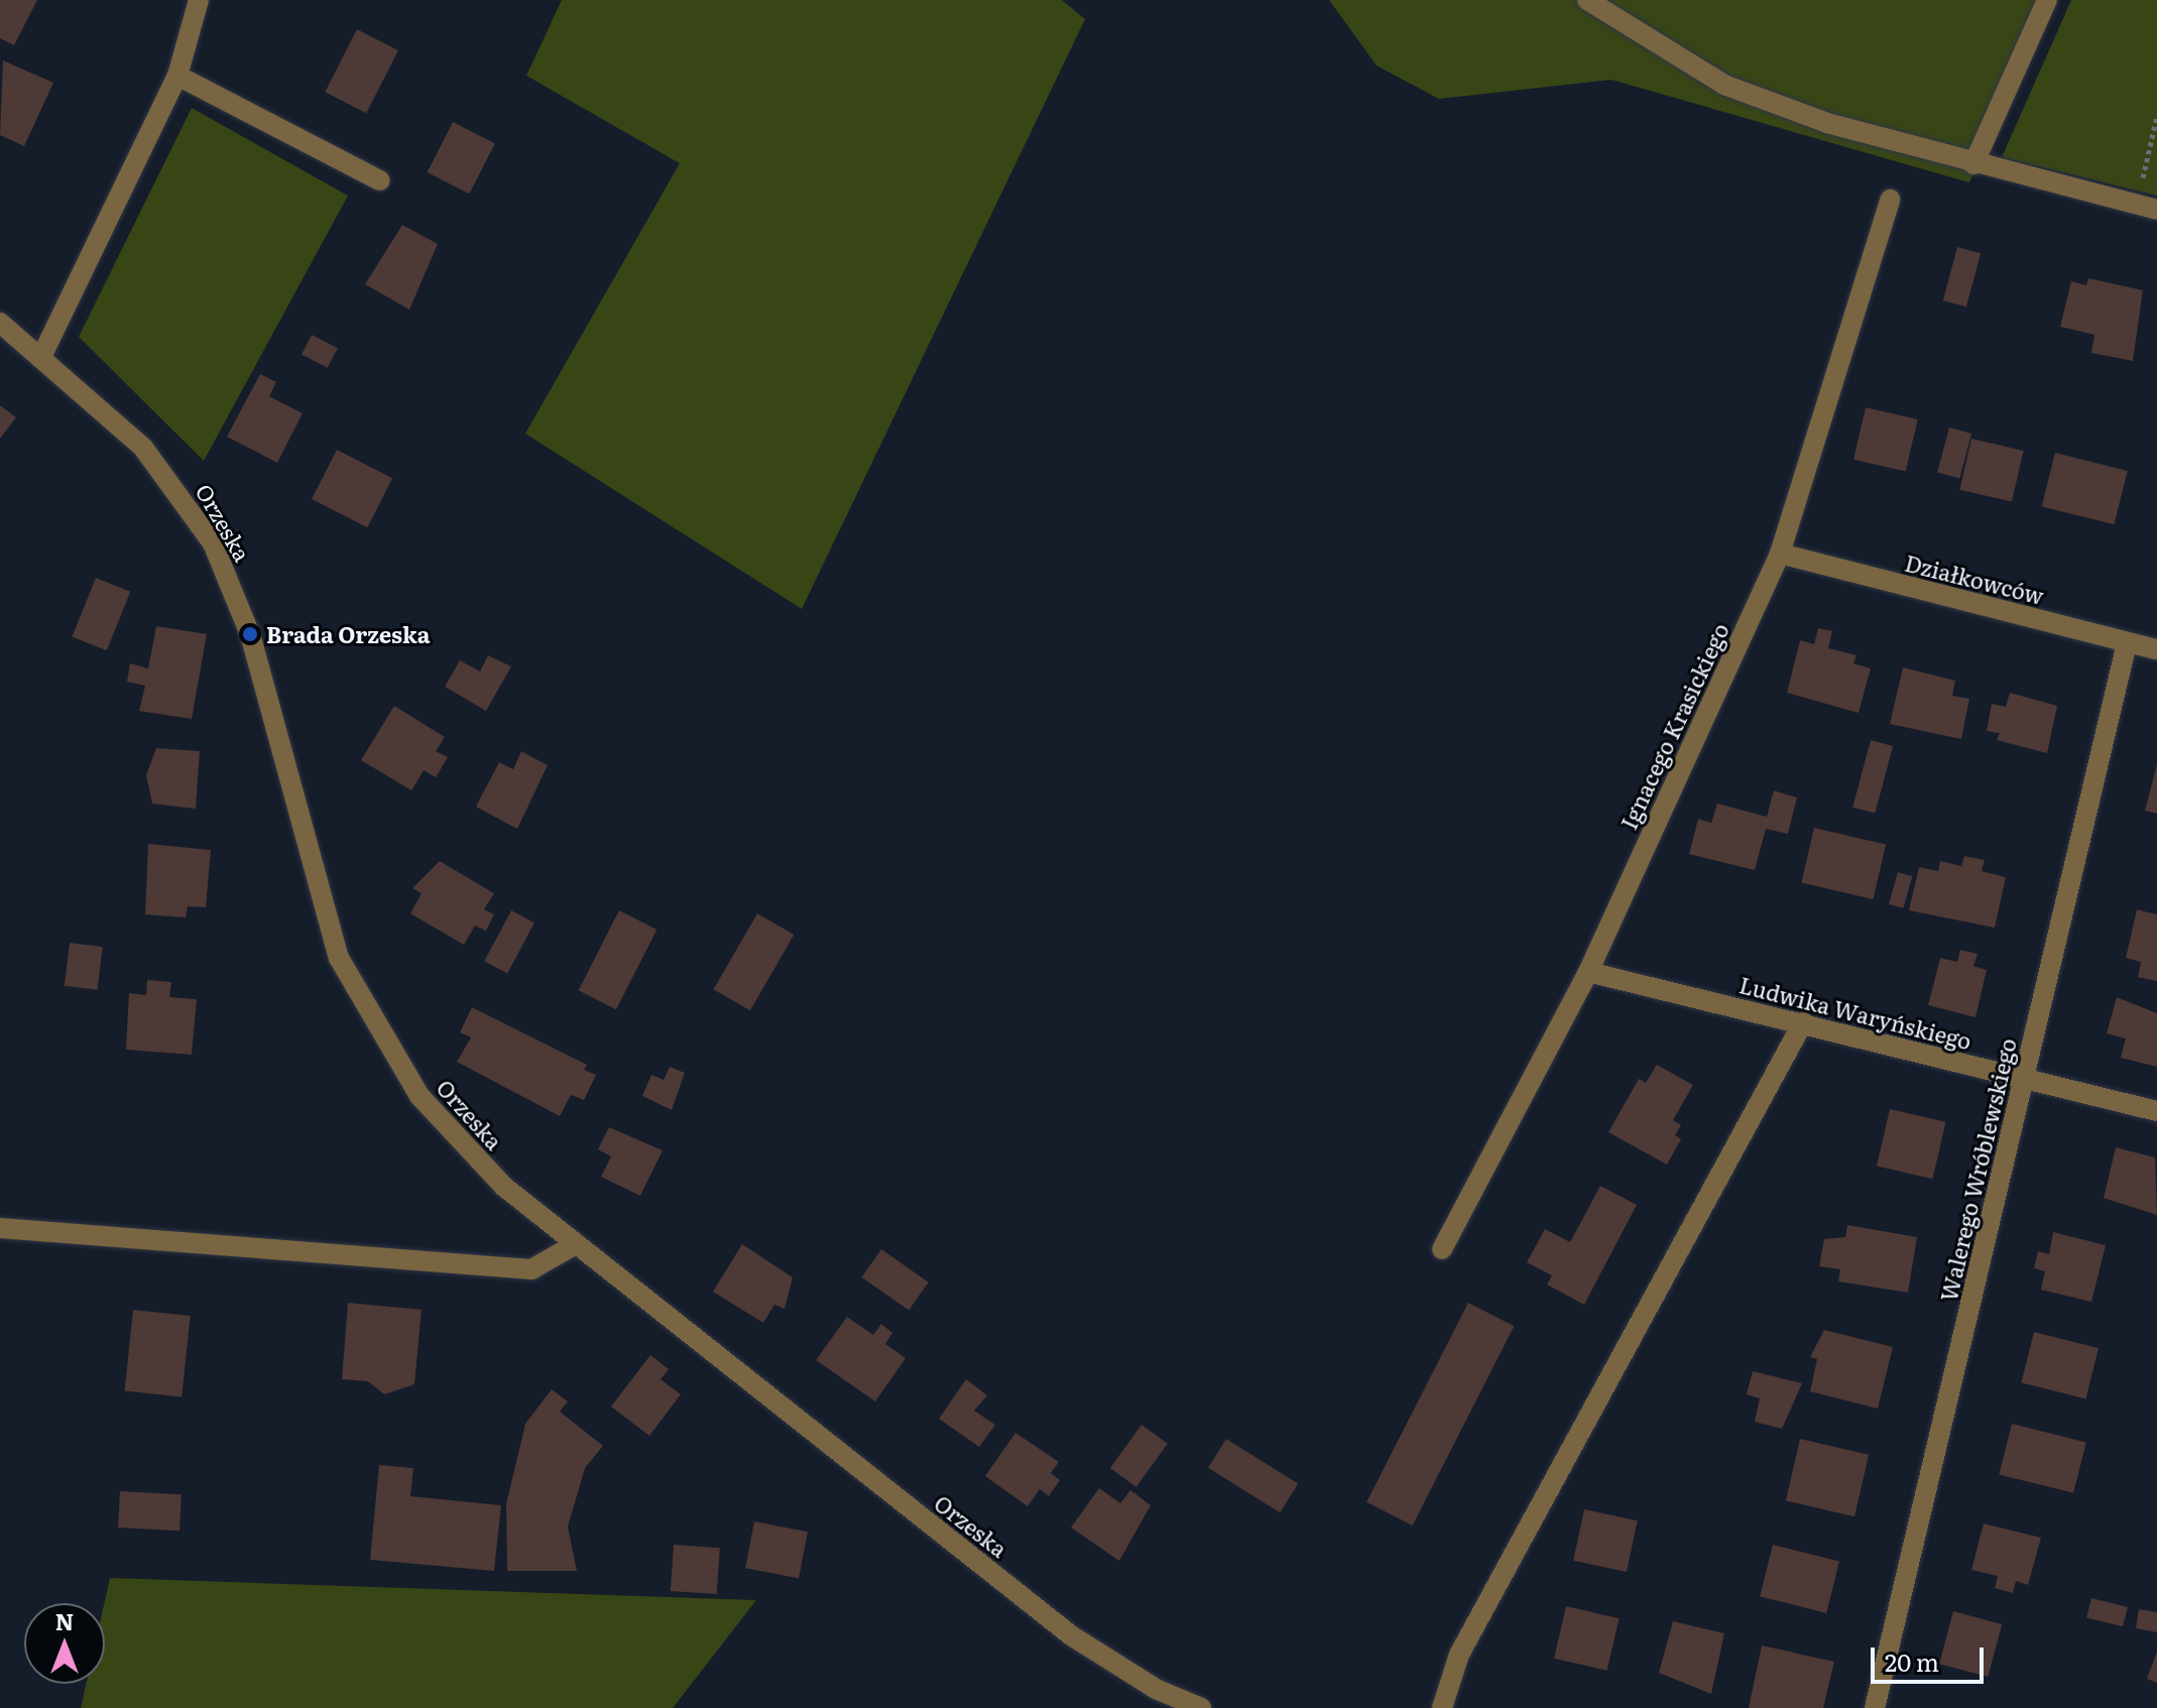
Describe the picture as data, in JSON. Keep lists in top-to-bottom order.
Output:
{
  "streets": {
    "street": [
      "Orzeska",
      "Działkowców",
      "Ignacego Krasickiego",
      "Ludwika Waryńskiego",
      "Walerego Wróblewskiego"
    ]
  },
  "crossings": [
    ["Działkowców", "Ignacego Krasickiego"],
    ["Działkowców", "Walerego Wróblewskiego"],
    ["Ignacego Krasickiego", "Ludwika Waryńskiego"],
    ["Ludwika Waryńskiego", "Walerego Wróblewskiego"]
  ],
  "places": ["Brada Orzeska"],
  "scale_bar": "20 m",
  "north": "top"
}
